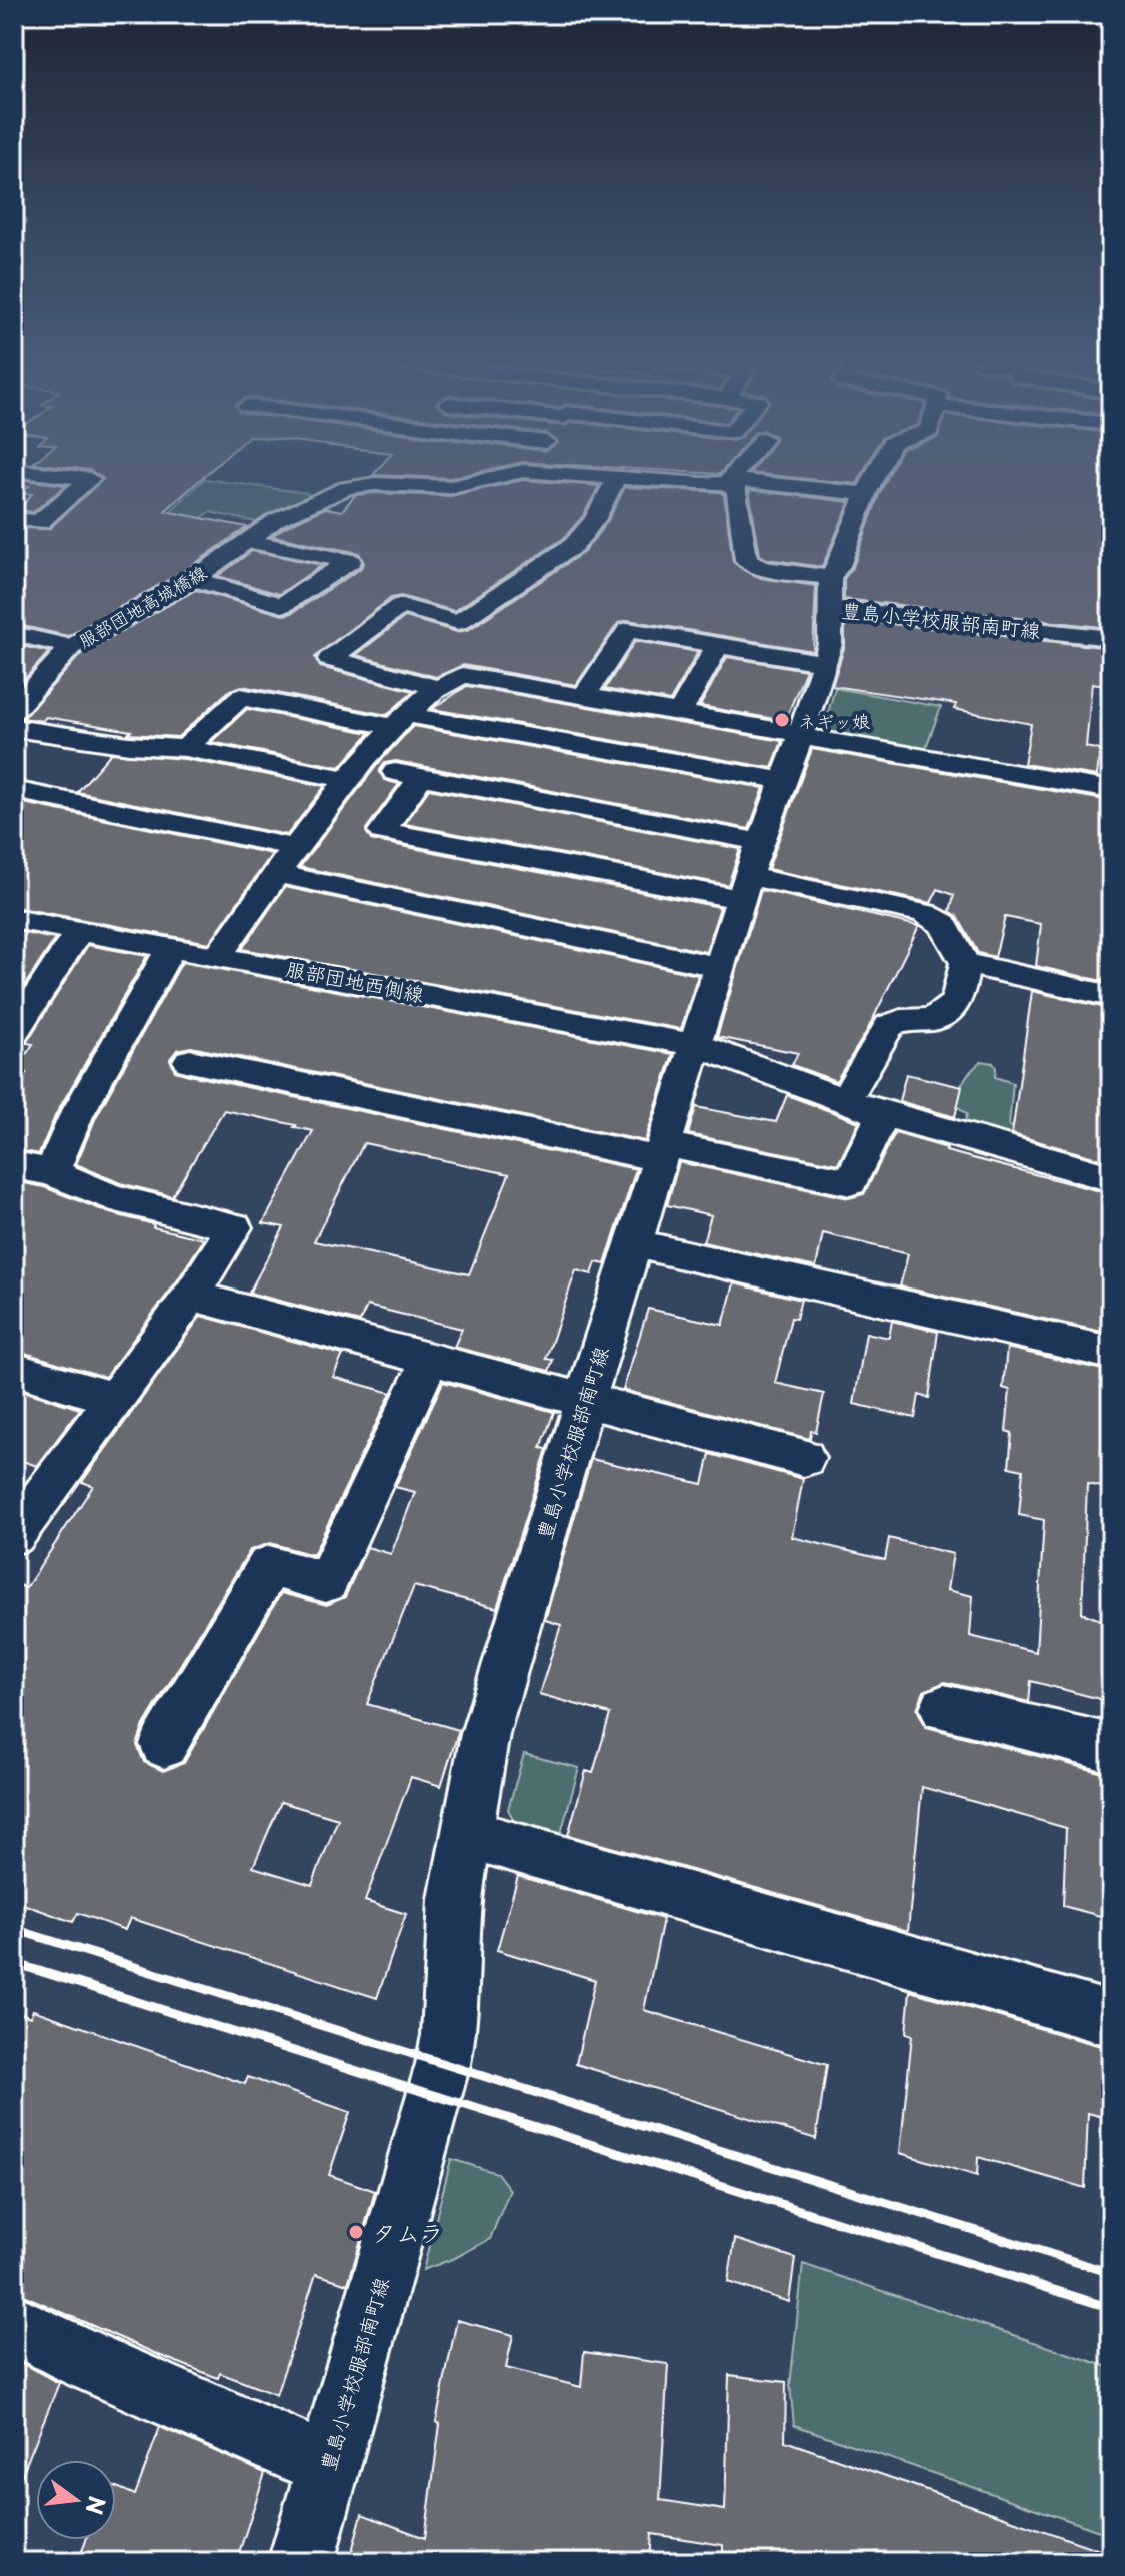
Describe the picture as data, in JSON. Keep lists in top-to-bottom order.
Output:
{
  "streets": {
    "street": ["服部団地高城橋線", "豊島小学校服部南町線", "服部団地西側線"]
  },
  "crossings": [
    ["豊島小学校服部南町線", "服部団地西側線"]
  ],
  "places": ["ネギッ娘", "タムラ"],
  "north": "right"
}
